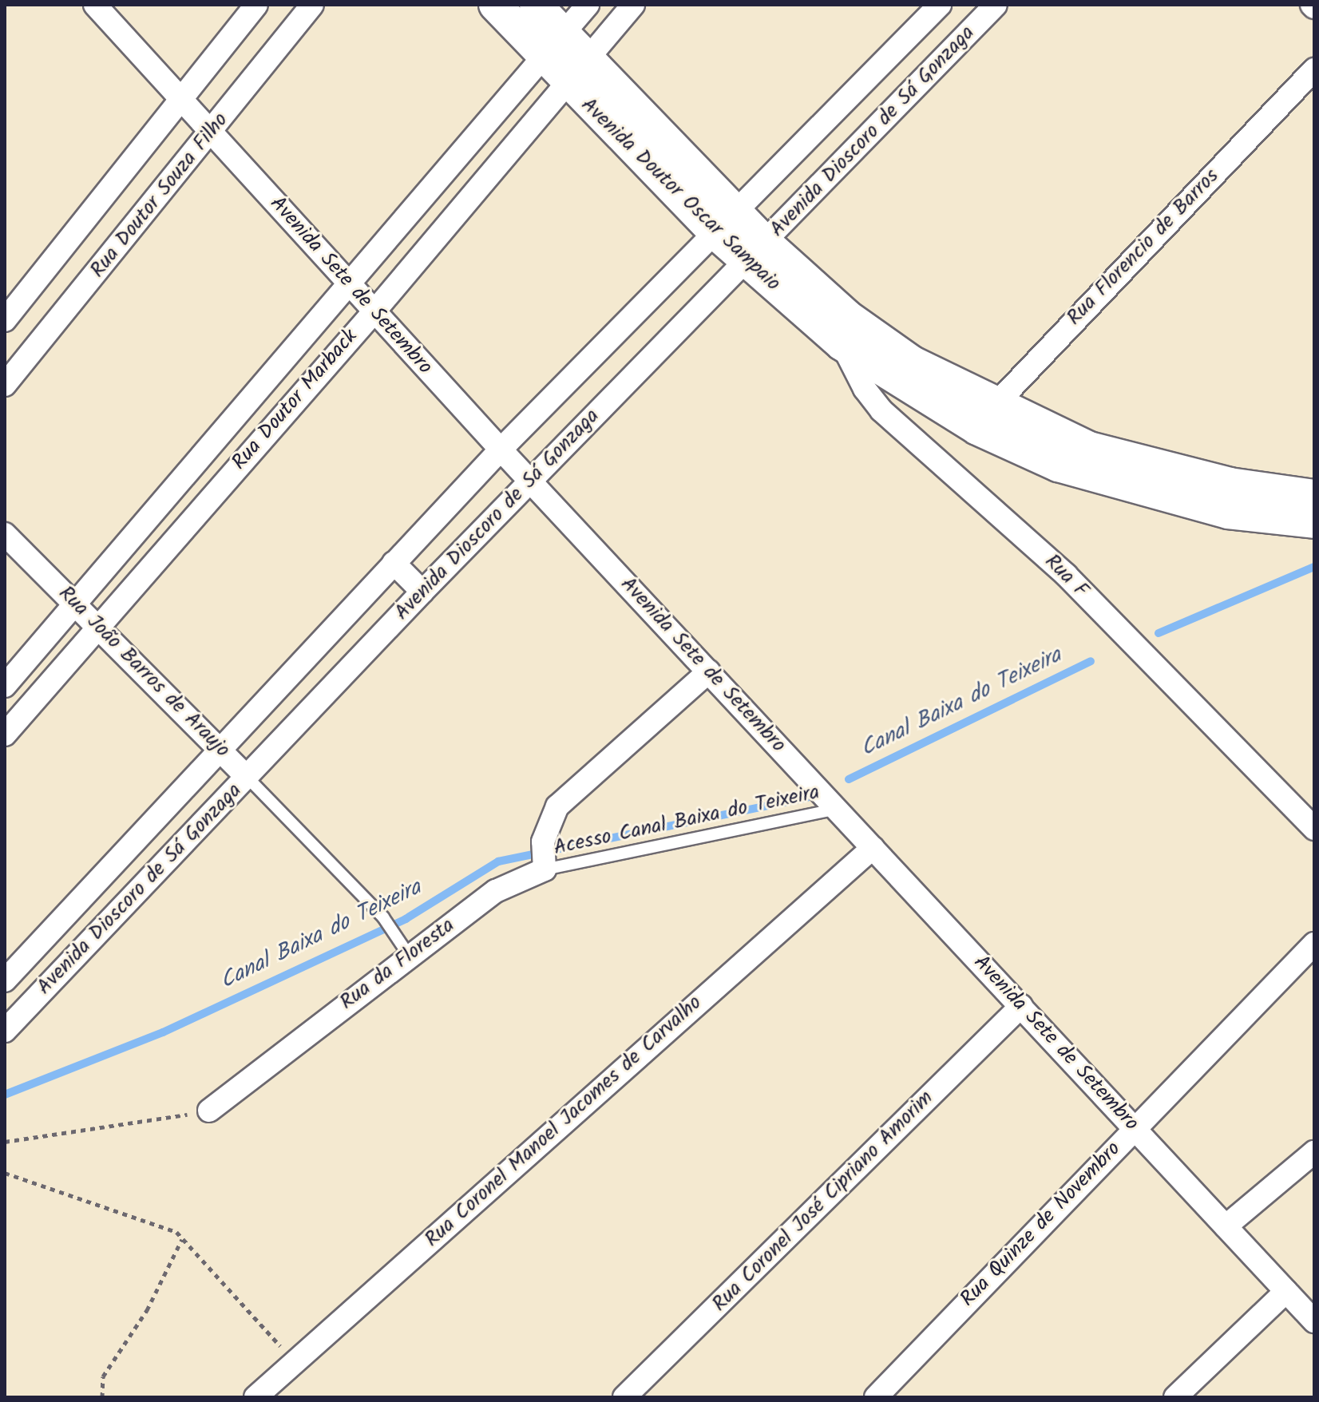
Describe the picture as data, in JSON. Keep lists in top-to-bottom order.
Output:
{
  "streets": {
    "main road": ["Avenida Doutor Oscar Sampaio"],
    "street": [
      "Avenida Dioscoro de Sá Gonzaga",
      "Rua Doutor Souza Filho",
      "Rua Florencio de Barros",
      "Avenida Sete de Setembro",
      "Rua Doutor Marback",
      "Rua F",
      "Rua João Barros de Araujo",
      "Rua da Floresta",
      "Rua Coronel Manoel Jacomes de Carvalho",
      "Rua Coronel José Cipriano Amorim",
      "Rua Quinze de Novembro"
    ],
    "lane": ["Acesso Canal Baixa do Teixeira"]
  },
  "crossings": [
    ["Avenida Dioscoro de Sá Gonzaga", "Avenida Doutor Oscar Sampaio"],
    ["Avenida Dioscoro de Sá Gonzaga", "Avenida Sete de Setembro"],
    ["Avenida Dioscoro de Sá Gonzaga", "Rua João Barros de Araujo"],
    ["Avenida Doutor Oscar Sampaio", "Rua Florencio de Barros"],
    ["Avenida Doutor Oscar Sampaio", "Rua Doutor Marback"],
    ["Avenida Doutor Oscar Sampaio", "Rua F"],
    ["Rua Doutor Souza Filho", "Avenida Sete de Setembro"],
    ["Avenida Sete de Setembro", "Rua Doutor Marback"],
    ["Avenida Sete de Setembro", "Acesso Canal Baixa do Teixeira"],
    ["Avenida Sete de Setembro", "Rua Coronel Manoel Jacomes de Carvalho"],
    ["Avenida Sete de Setembro", "Rua Coronel José Cipriano Amorim"],
    ["Avenida Sete de Setembro", "Rua Quinze de Novembro"],
    ["Rua Doutor Marback", "Rua João Barros de Araujo"],
    ["Rua João Barros de Araujo", "Rua da Floresta"],
    ["Acesso Canal Baixa do Teixeira", "Rua da Floresta"]
  ],
  "water": ["Canal Baixa do Teixeira"]
}
